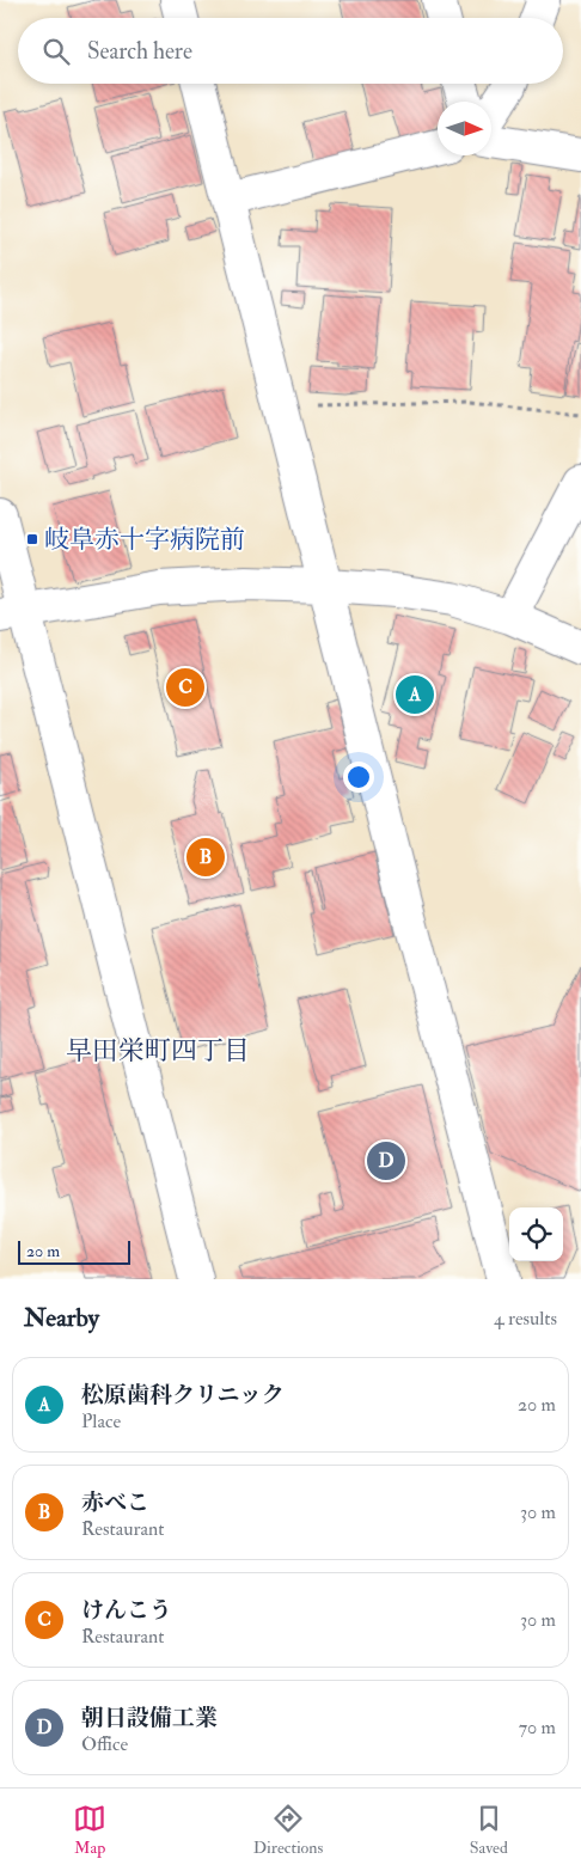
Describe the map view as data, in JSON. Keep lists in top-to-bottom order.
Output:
{
  "districts": ["早田栄町四丁目"],
  "places": {
    "transit": ["岐阜赤十字病院前"]
  },
  "scale_bar": "20 m",
  "north": "right",
  "page": {
    "search": "Search here",
    "pins": [
      "C",
      "A",
      "B",
      "D"
    ],
    "scale": "20 m",
    "heading": ["Nearby", "4 results"],
    "list": [
      {
        "mark": "A",
        "name": "松原歯科クリニック",
        "note": "Place",
        "value": "20 m"
      },
      {
        "mark": "B",
        "name": "赤べこ",
        "note": "Restaurant",
        "value": "30 m"
      },
      {
        "mark": "C",
        "name": "けんこう",
        "note": "Restaurant",
        "value": "30 m"
      },
      {
        "mark": "D",
        "name": "朝日設備工業",
        "note": "Office",
        "value": "70 m"
      }
    ],
    "nav": ["Map", "Directions", "Saved"]
  }
}
